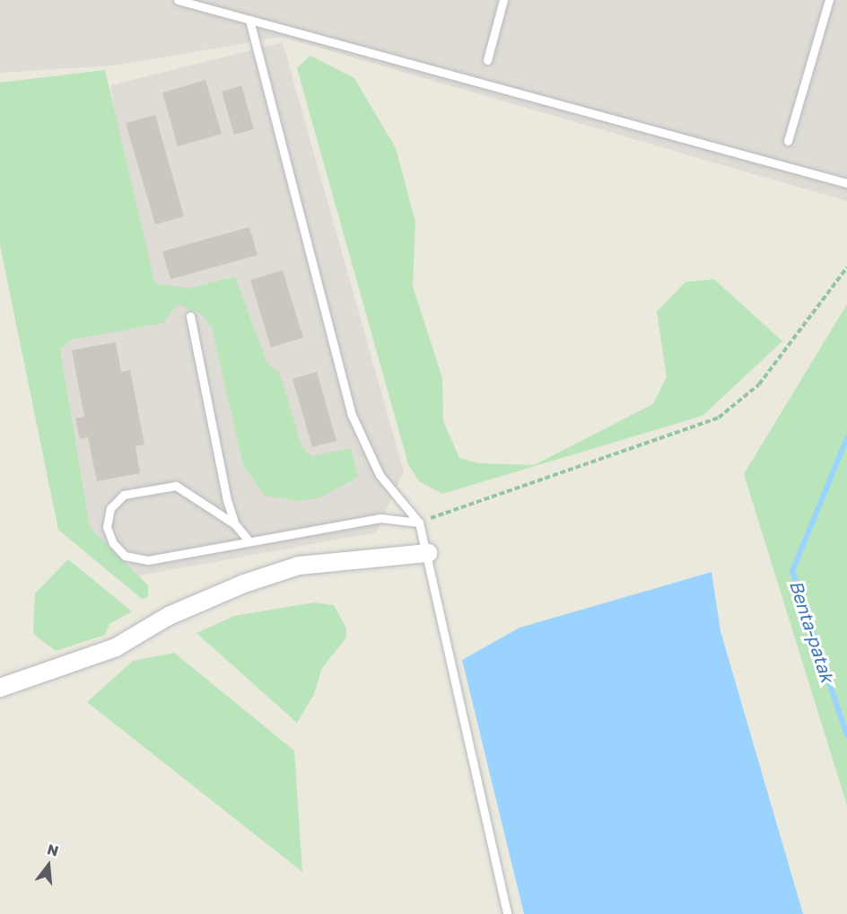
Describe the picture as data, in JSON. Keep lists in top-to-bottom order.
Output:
{
  "water": ["Benta-patak"],
  "north": "top"
}
